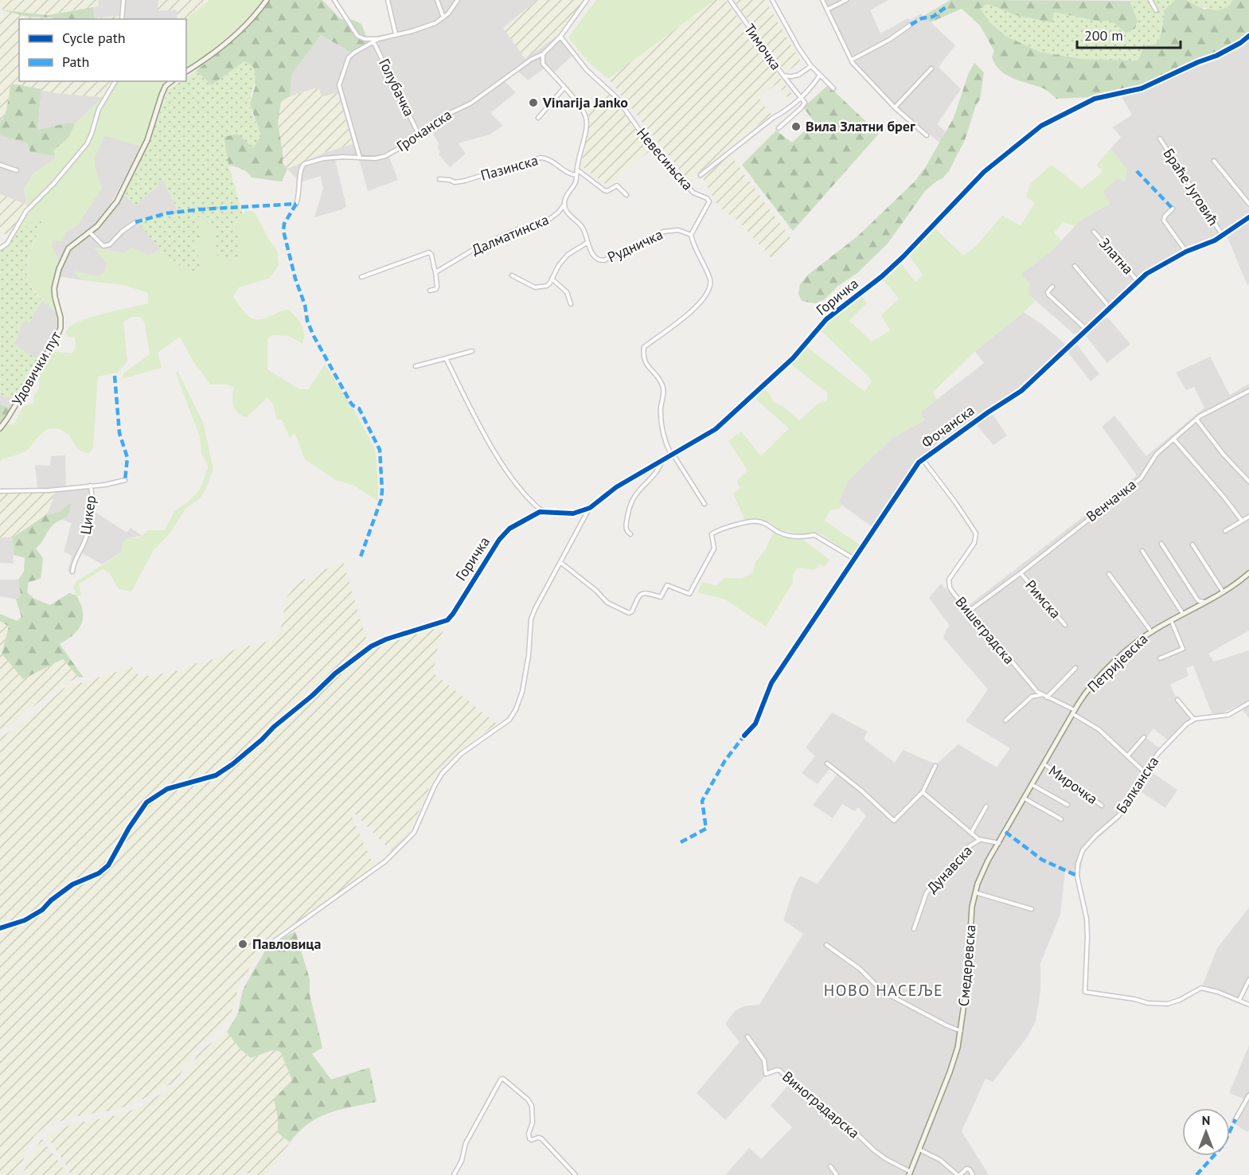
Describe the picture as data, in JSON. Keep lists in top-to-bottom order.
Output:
{
  "streets": {
    "main road": ["Удовички пут", "Петријевска", "Смедеревска"],
    "street": [
      "Тимочка",
      "Голубачка",
      "Грочанска",
      "Невесињска",
      "Пазинска",
      "Браће Југовић",
      "Далматинска",
      "Рудничка",
      "Златна",
      "Горичка",
      "Фочанска",
      "Венчачка",
      "Цикер",
      "Римска",
      "Вишеградска",
      "Мирочка",
      "Балканска",
      "Дунавска",
      "Виноградарска"
    ]
  },
  "crossings": [
    ["Голубачка", "Грочанска"],
    ["Грочанска", "Невесињска"],
    ["Невесињска", "Рудничка"],
    ["Браће Југовић", "Фочанска"],
    ["Далматинска", "Рудничка"],
    ["Златна", "Фочанска"],
    ["Фочанска", "Вишеградска"],
    ["Венчачка", "Римска"],
    ["Венчачка", "Вишеградска"],
    ["Вишеградска", "Петријевска"],
    ["Вишеградска", "Балканска"],
    ["Петријевска", "Мирочка"],
    ["Петријевска", "Смедеревска"],
    ["Мирочка", "Смедеревска"],
    ["Дунавска", "Смедеревска"],
    ["Смедеревска", "Виноградарска"]
  ],
  "districts": ["НОВО НАСЕЉЕ"],
  "places": ["Vinarija Janko", "Вила Златни брег", "Павловица"],
  "legend": ["Cycle path", "Path"],
  "scale_bar": "200 m",
  "north": "top"
}
